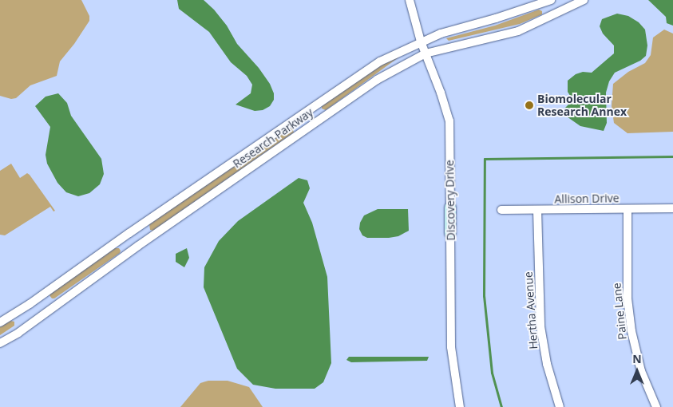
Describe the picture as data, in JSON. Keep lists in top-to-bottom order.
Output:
{
  "streets": {
    "street": [
      "Research Parkway",
      "Allison Drive",
      "Discovery Drive",
      "Hertha Avenue",
      "Paine Lane"
    ]
  },
  "crossings": [
    ["Research Parkway", "Discovery Drive"],
    ["Allison Drive", "Hertha Avenue"],
    ["Allison Drive", "Paine Lane"]
  ],
  "places": ["Biomolecular Research Annex"],
  "north": "top"
}
